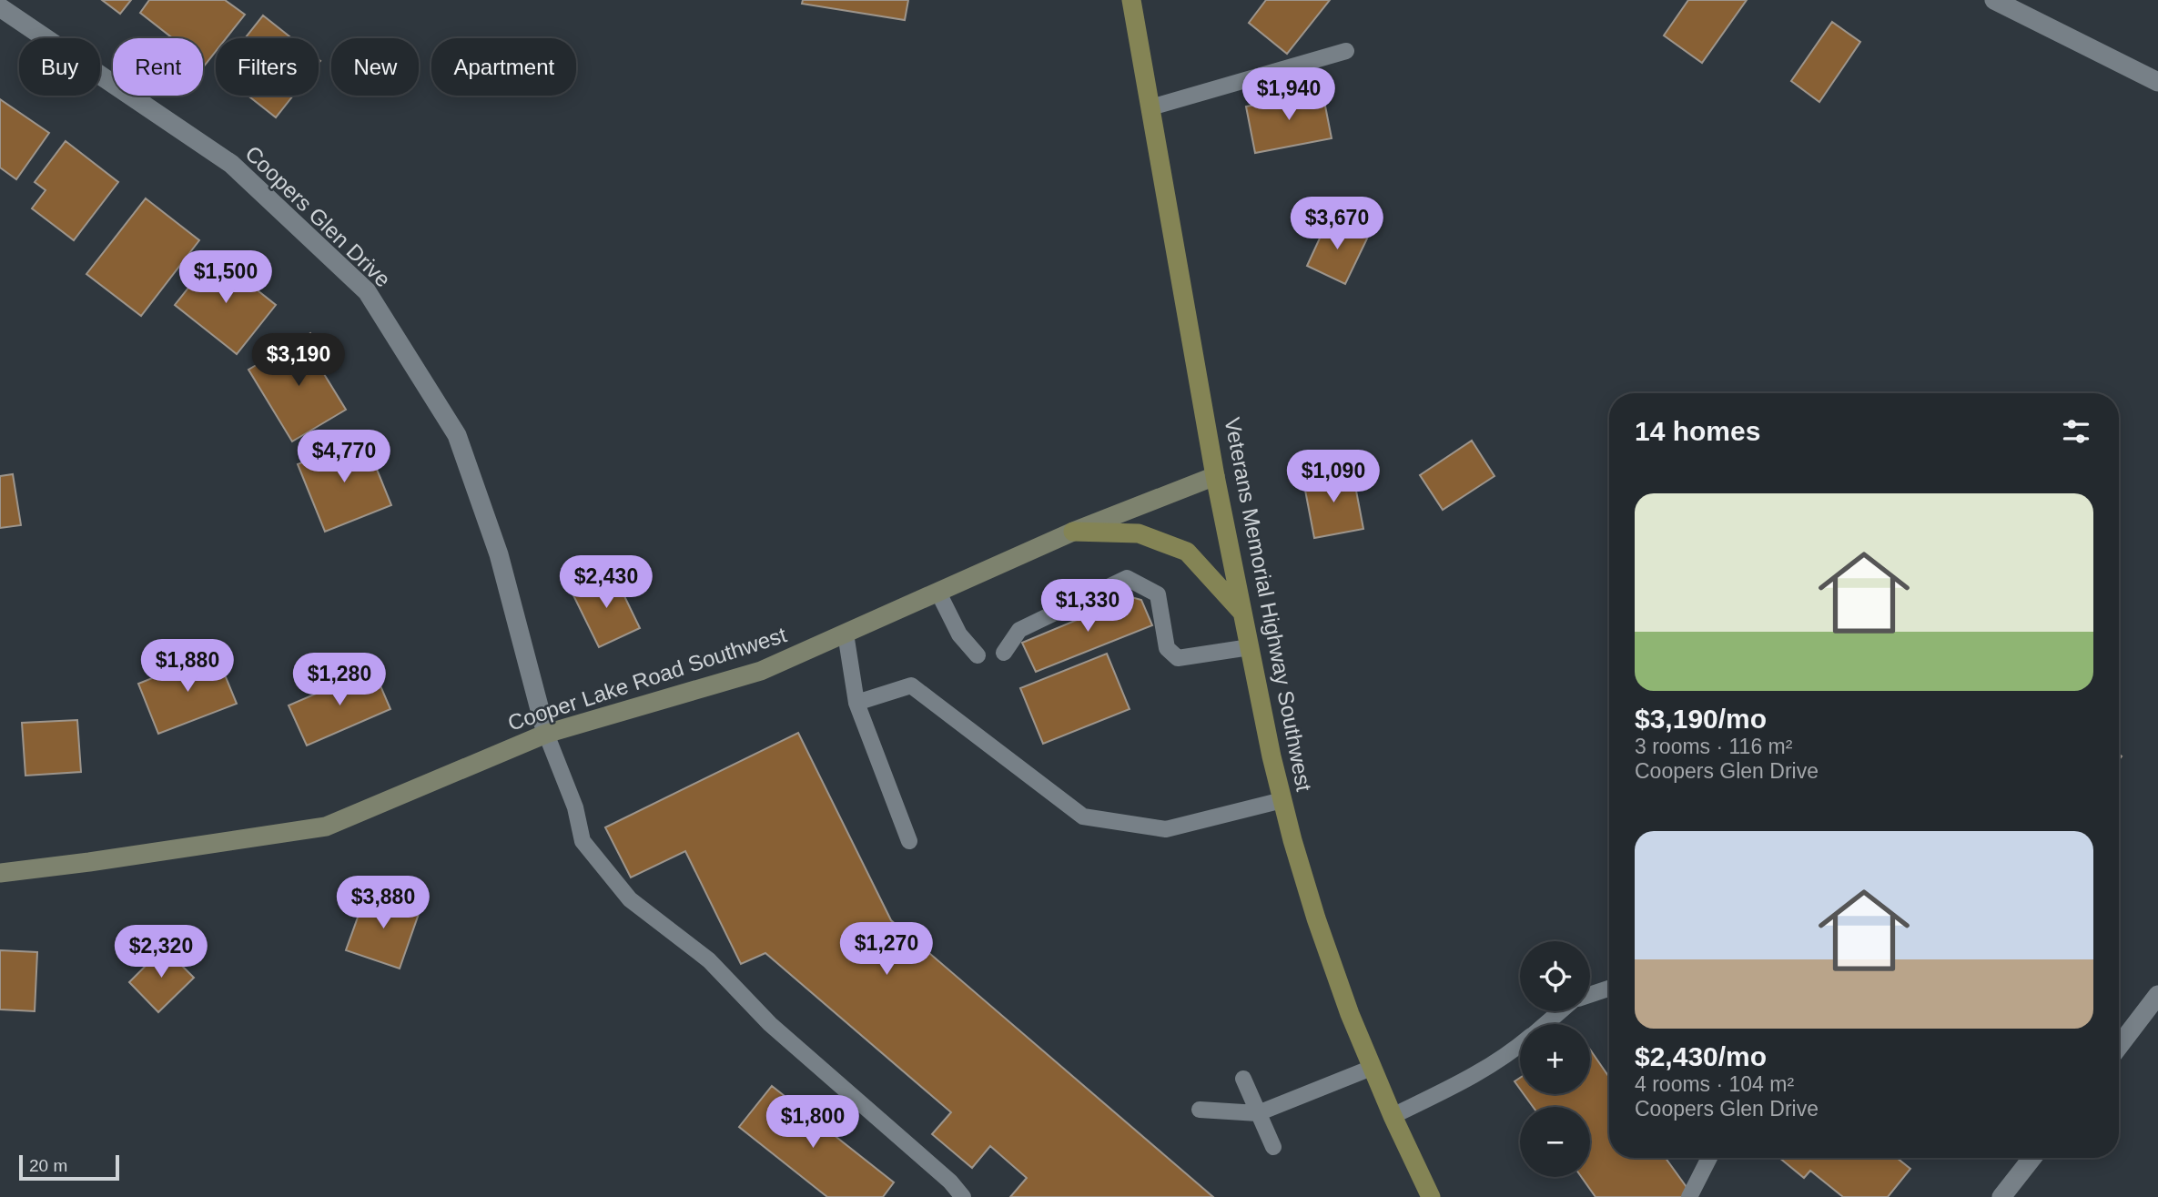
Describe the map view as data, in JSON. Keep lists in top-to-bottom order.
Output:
{
  "streets": {
    "main road": ["Veterans Memorial Highway Southwest"],
    "street": ["Coopers Glen Drive", "Cooper Lake Road Southwest"]
  },
  "crossings": [
    ["Coopers Glen Drive", "Cooper Lake Road Southwest"],
    ["Veterans Memorial Highway Southwest", "Cooper Lake Road Southwest"]
  ],
  "scale_bar": "20 m",
  "page": {
    "chip": [
      "Buy",
      "Rent",
      "Filters",
      "New",
      "Apartment"
    ],
    "price": [
      "$1,940",
      "$3,670",
      "$1,500",
      "$3,190",
      "$4,770",
      "$1,090",
      "$2,430",
      "$1,330",
      "$1,880",
      "$1,280",
      "$3,880",
      "$1,270",
      "$2,320",
      "$1,800"
    ],
    "heading": "14 homes",
    "list": [
      {
        "name": "$3,190/mo",
        "note": "3 rooms · 116 m² · Coopers Glen Drive"
      },
      {
        "name": "$2,430/mo",
        "note": "4 rooms · 104 m² · Coopers Glen Drive"
      }
    ],
    "map_buttons": ["+", "−"],
    "scale": "20 m"
  }
}
